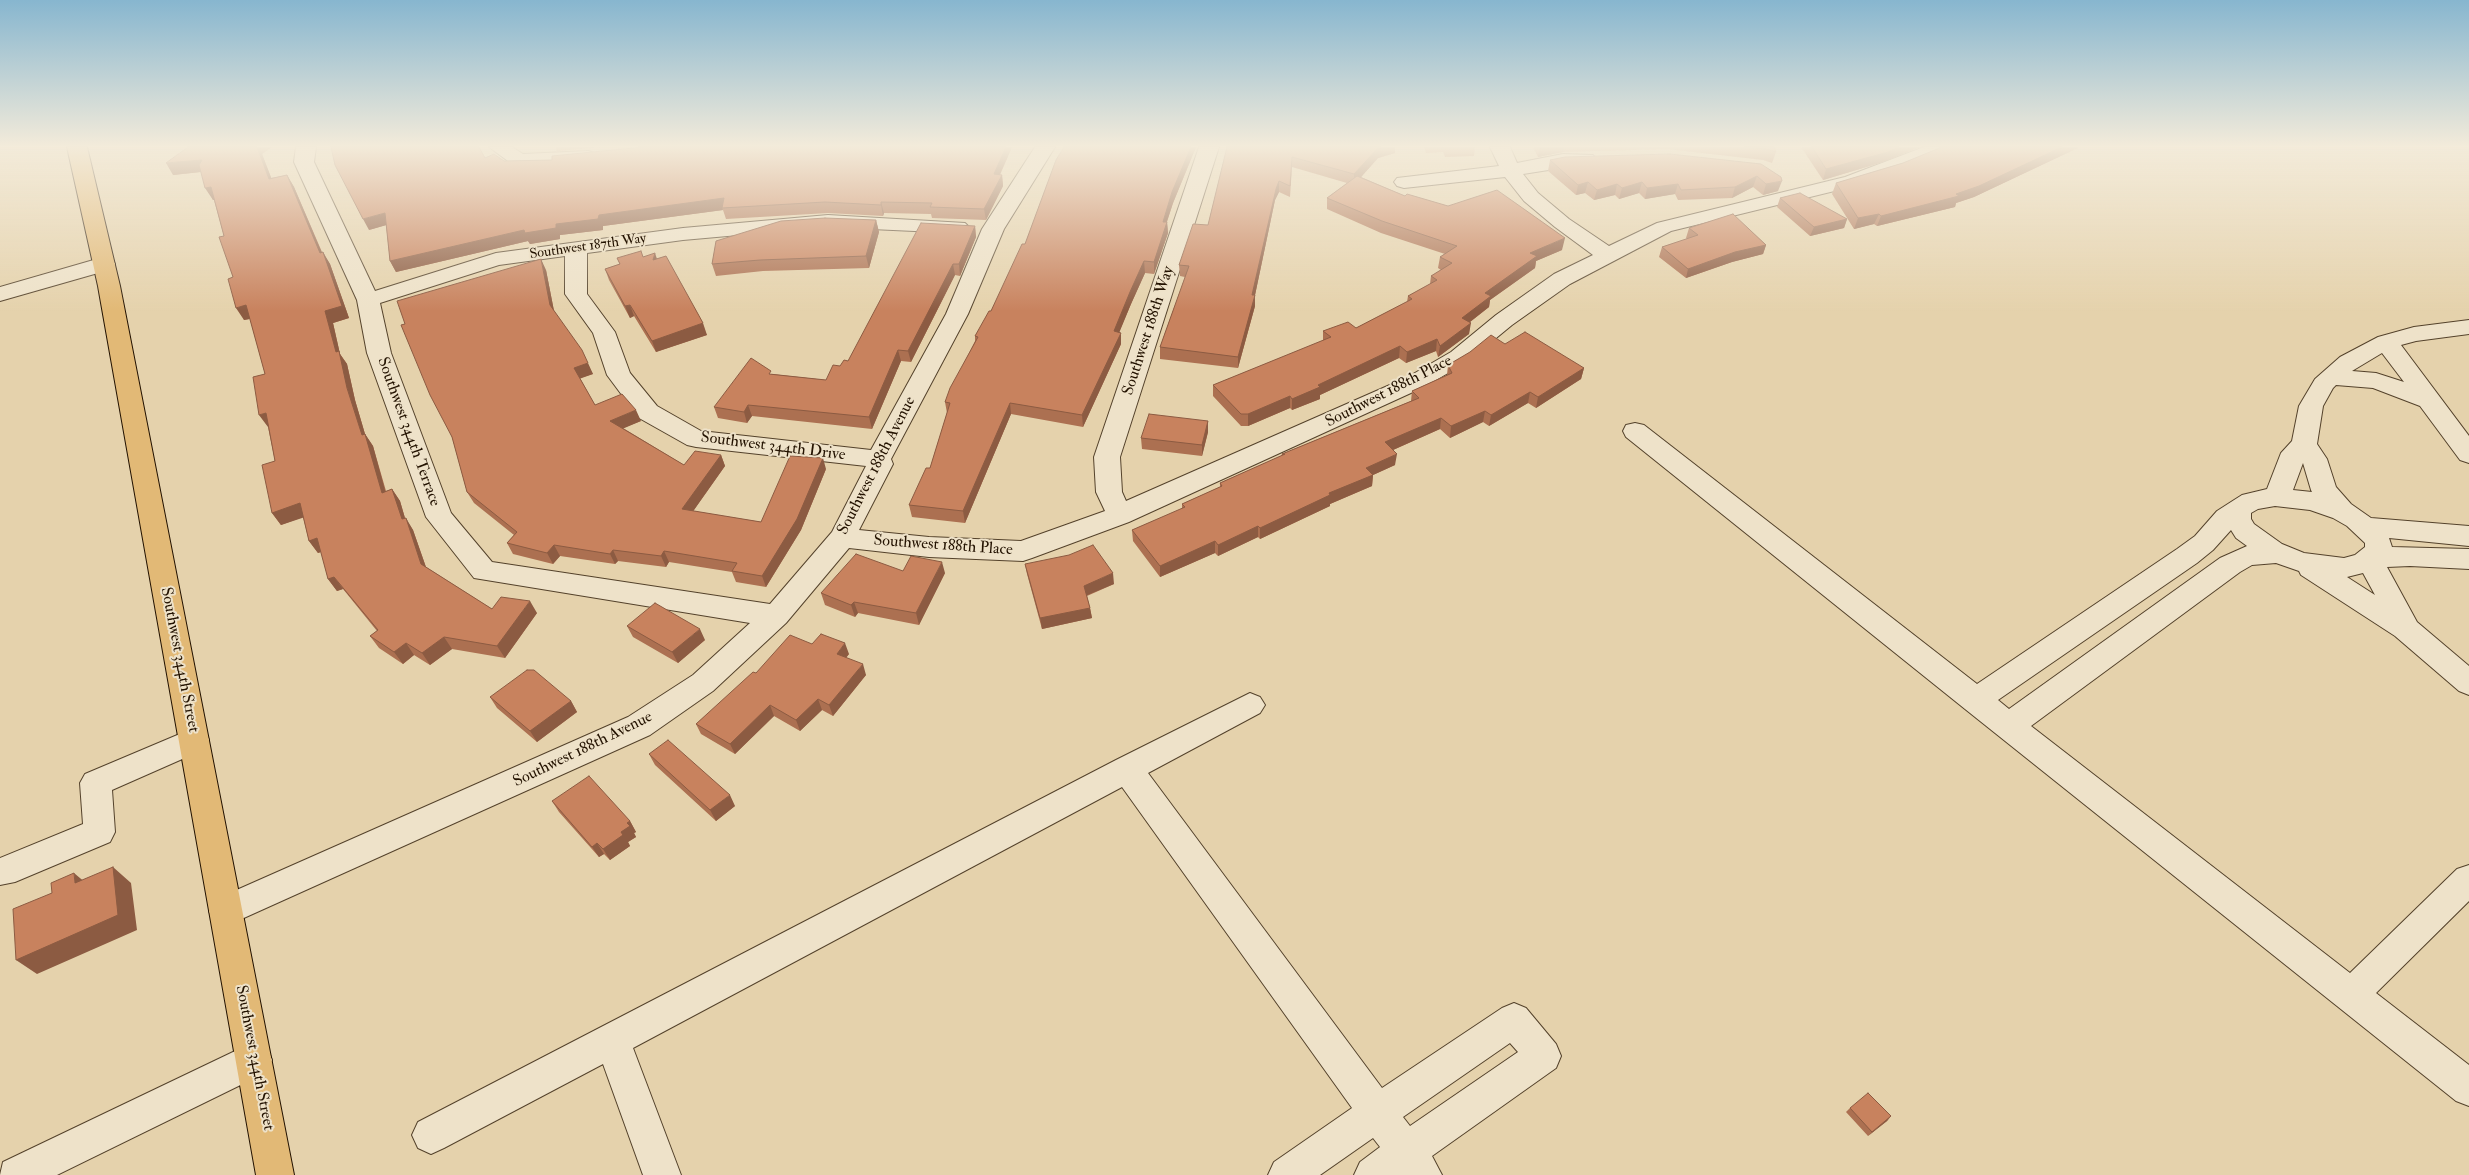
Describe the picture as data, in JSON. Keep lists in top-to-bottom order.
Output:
{
  "streets": {
    "main road": ["Southwest 344th Street"],
    "street": [
      "Southwest 187th Way",
      "Southwest 188th Way",
      "Southwest 188th Place",
      "Southwest 344th Terrace",
      "Southwest 344th Drive",
      "Southwest 188th Avenue"
    ]
  },
  "crossings": [
    ["Southwest 187th Way", "Southwest 344th Terrace"],
    ["Southwest 187th Way", "Southwest 344th Drive"],
    ["Southwest 187th Way", "Southwest 188th Avenue"],
    ["Southwest 188th Way", "Southwest 188th Place"],
    ["Southwest 188th Place", "Southwest 188th Avenue"],
    ["Southwest 344th Terrace", "Southwest 188th Avenue"],
    ["Southwest 344th Drive", "Southwest 188th Avenue"],
    ["Southwest 188th Avenue", "Southwest 344th Street"]
  ]
}
